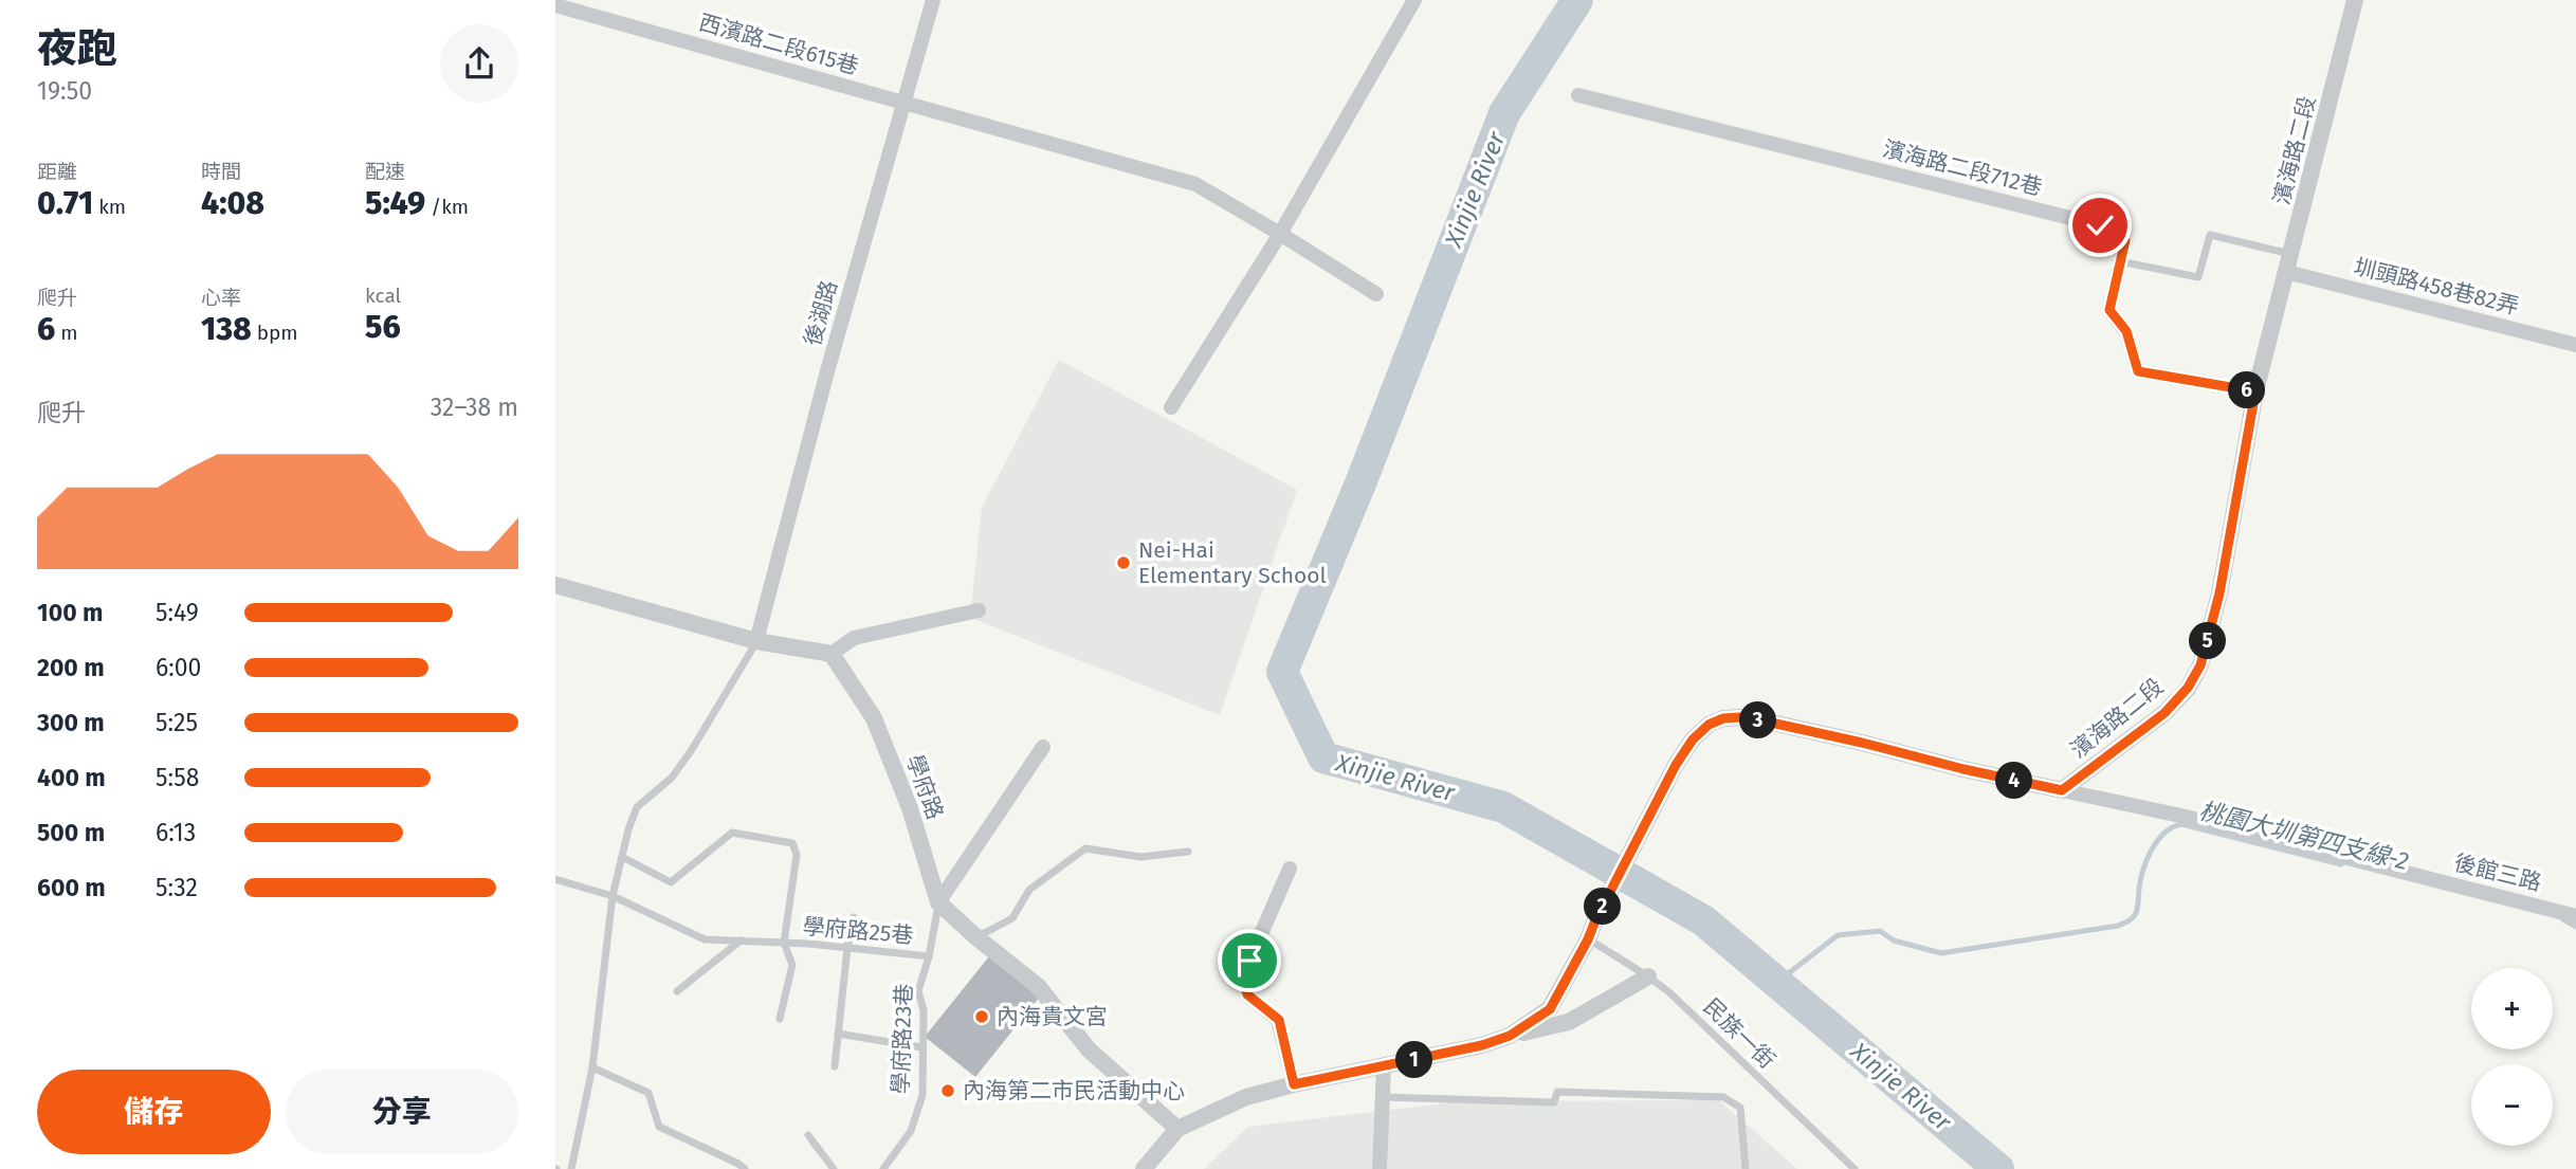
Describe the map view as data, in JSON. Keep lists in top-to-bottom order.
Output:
{
  "streets": {
    "street": [
      "西濱路二段615巷",
      "濱海路二段",
      "濱海路二段712巷",
      "圳頭路458巷82弄",
      "後湖路",
      "學府路",
      "後館三路"
    ],
    "lane": ["學府路25巷", "民族一街", "學府路23巷"]
  },
  "crossings": [
    ["西濱路二段615巷", "後湖路"],
    ["濱海路二段", "濱海路二段712巷"],
    ["濱海路二段", "圳頭路458巷82弄"],
    ["濱海路二段", "後館三路"],
    ["濱海路二段", "民族一街"],
    ["學府路", "學府路23巷"],
    ["學府路25巷", "學府路23巷"]
  ],
  "water": ["Xinjie River", "桃園大圳第四支線-2"],
  "places": ["Nei-Hai Elementary School", "內海貴文宮", "內海第二市民活動中心"],
  "page": {
    "heading": ["夜跑", "19:50"],
    "stats": [
      ["距離", "0.71 km"],
      ["時間", "4:08"],
      ["配速", "5:49 /km"],
      ["爬升", "6 m"],
      ["心率", "138 bpm"],
      ["kcal", "56"]
    ],
    "pins": [
      "6",
      "5",
      "3",
      "4",
      "2",
      "1"
    ],
    "chart": ["爬升", "32–38 m"],
    "list": [
      {
        "name": "100 m",
        "note": "5:49"
      },
      {
        "name": "200 m",
        "note": "6:00"
      },
      {
        "name": "300 m",
        "note": "5:25"
      },
      {
        "name": "400 m",
        "note": "5:58"
      },
      {
        "name": "500 m",
        "note": "6:13"
      },
      {
        "name": "600 m",
        "note": "5:32"
      }
    ],
    "map_buttons": ["+", "−"],
    "buttons": ["儲存", "分享"]
  }
}
